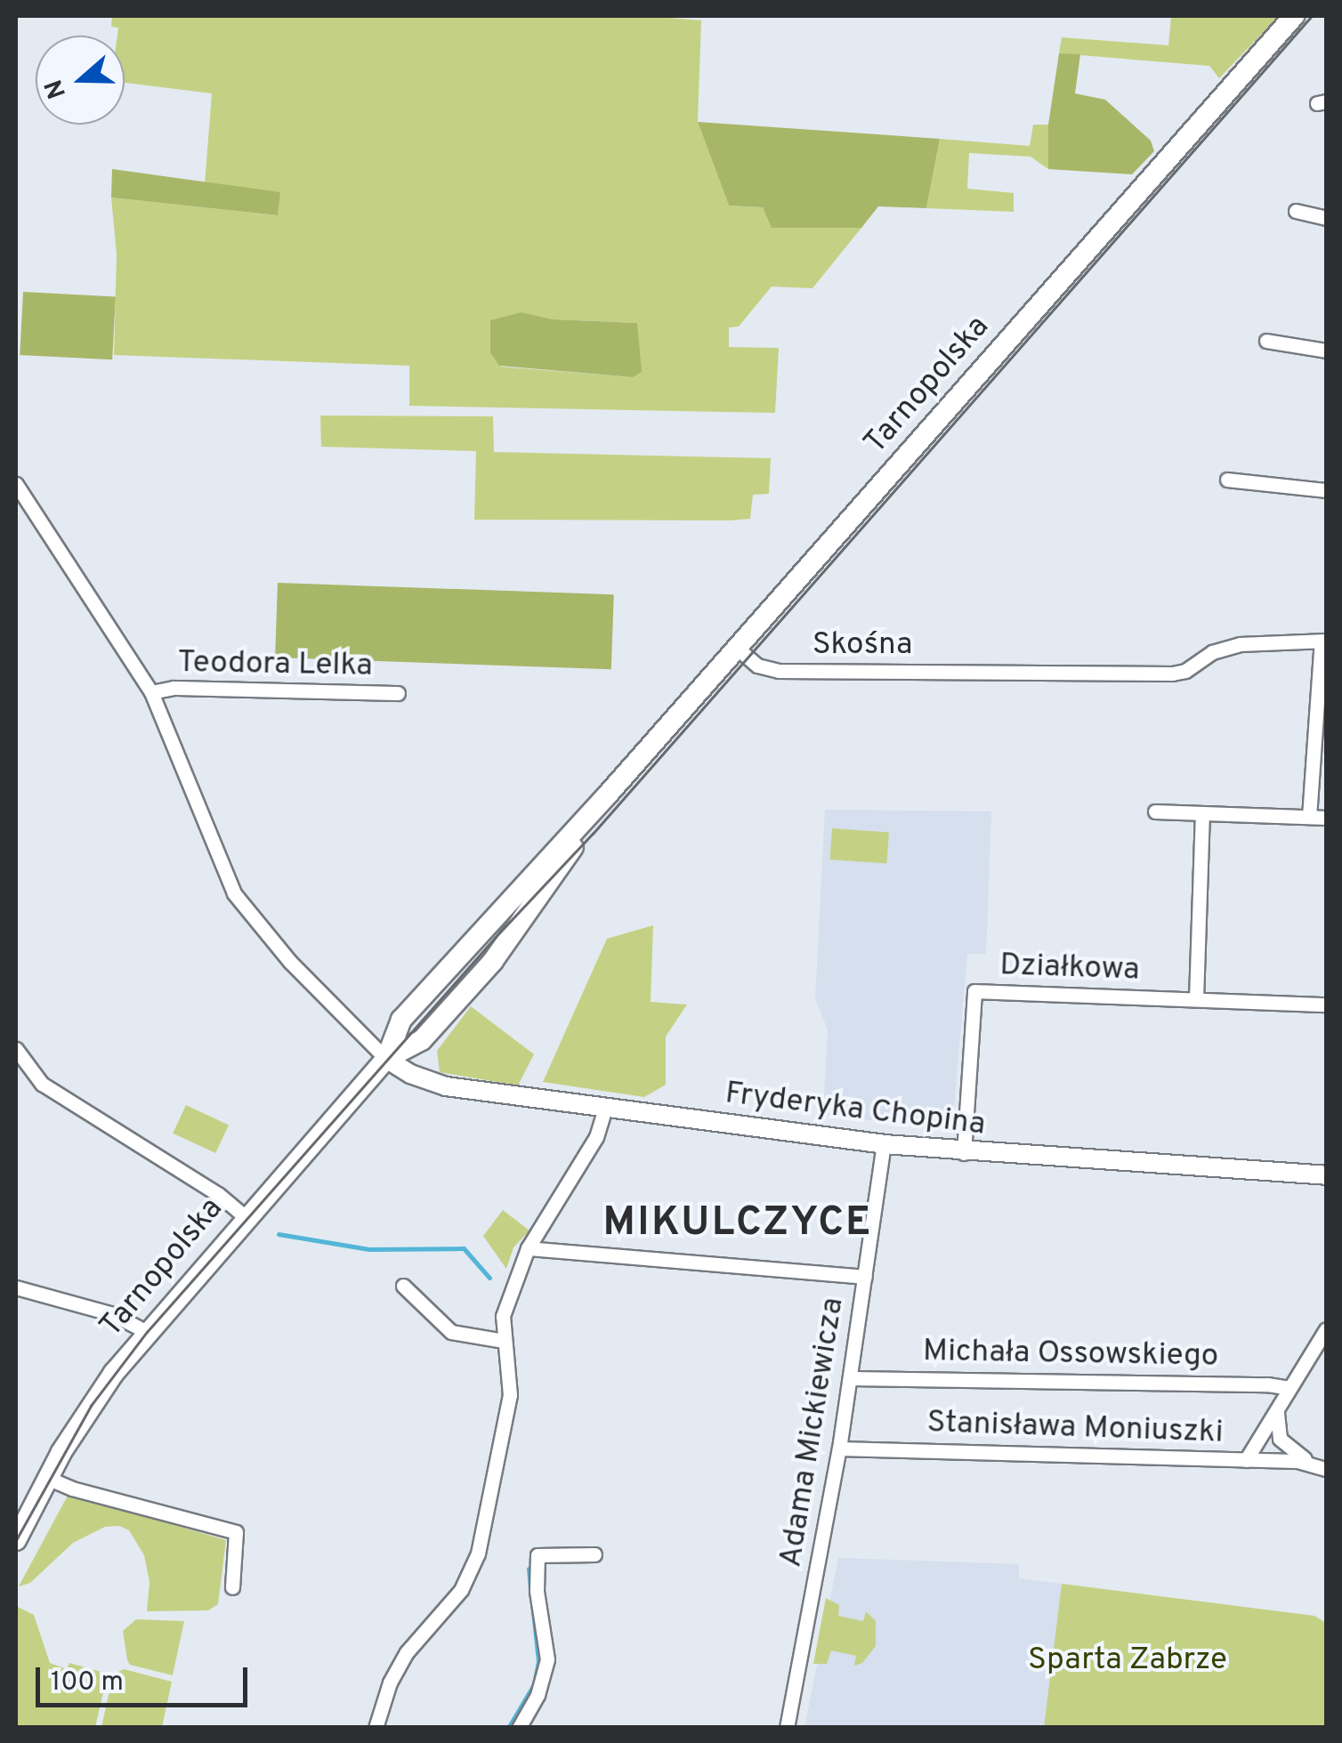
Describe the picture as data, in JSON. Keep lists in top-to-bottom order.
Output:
{
  "streets": {
    "main road": ["Tarnopolska"],
    "street": [
      "Skośna",
      "Teodora Lelka",
      "Działkowa",
      "Fryderyka Chopina",
      "Michała Ossowskiego",
      "Stanisława Moniuszki",
      "Adama Mickiewicza"
    ]
  },
  "crossings": [
    ["Tarnopolska", "Skośna"],
    ["Tarnopolska", "Fryderyka Chopina"],
    ["Działkowa", "Fryderyka Chopina"],
    ["Fryderyka Chopina", "Adama Mickiewicza"],
    ["Michała Ossowskiego", "Stanisława Moniuszki"],
    ["Michała Ossowskiego", "Adama Mickiewicza"],
    ["Stanisława Moniuszki", "Adama Mickiewicza"]
  ],
  "districts": ["MIKULCZYCE"],
  "parks": ["Sparta Zabrze"],
  "scale_bar": "100 m",
  "north": "left"
}
